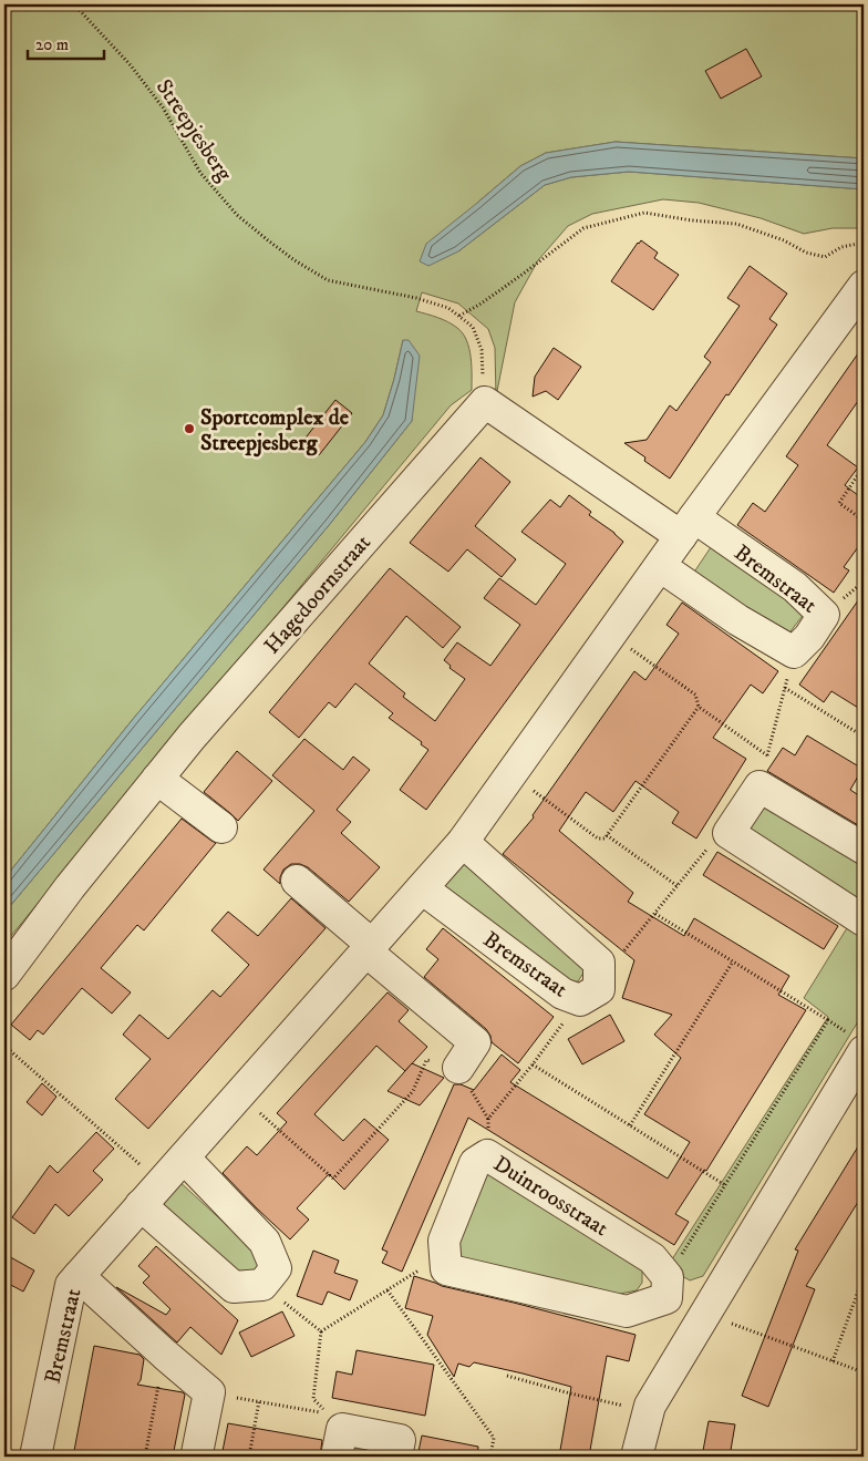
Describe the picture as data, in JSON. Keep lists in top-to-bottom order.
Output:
{
  "streets": {
    "street": ["Bremstraat", "Hagedoornstraat", "Duinroosstraat"],
    "path": ["Streepjesberg"]
  },
  "crossings": [
    ["Streepjesberg", "Hagedoornstraat"]
  ],
  "places": ["Sportcomplex de Streepjesberg"],
  "scale_bar": "20 m"
}
